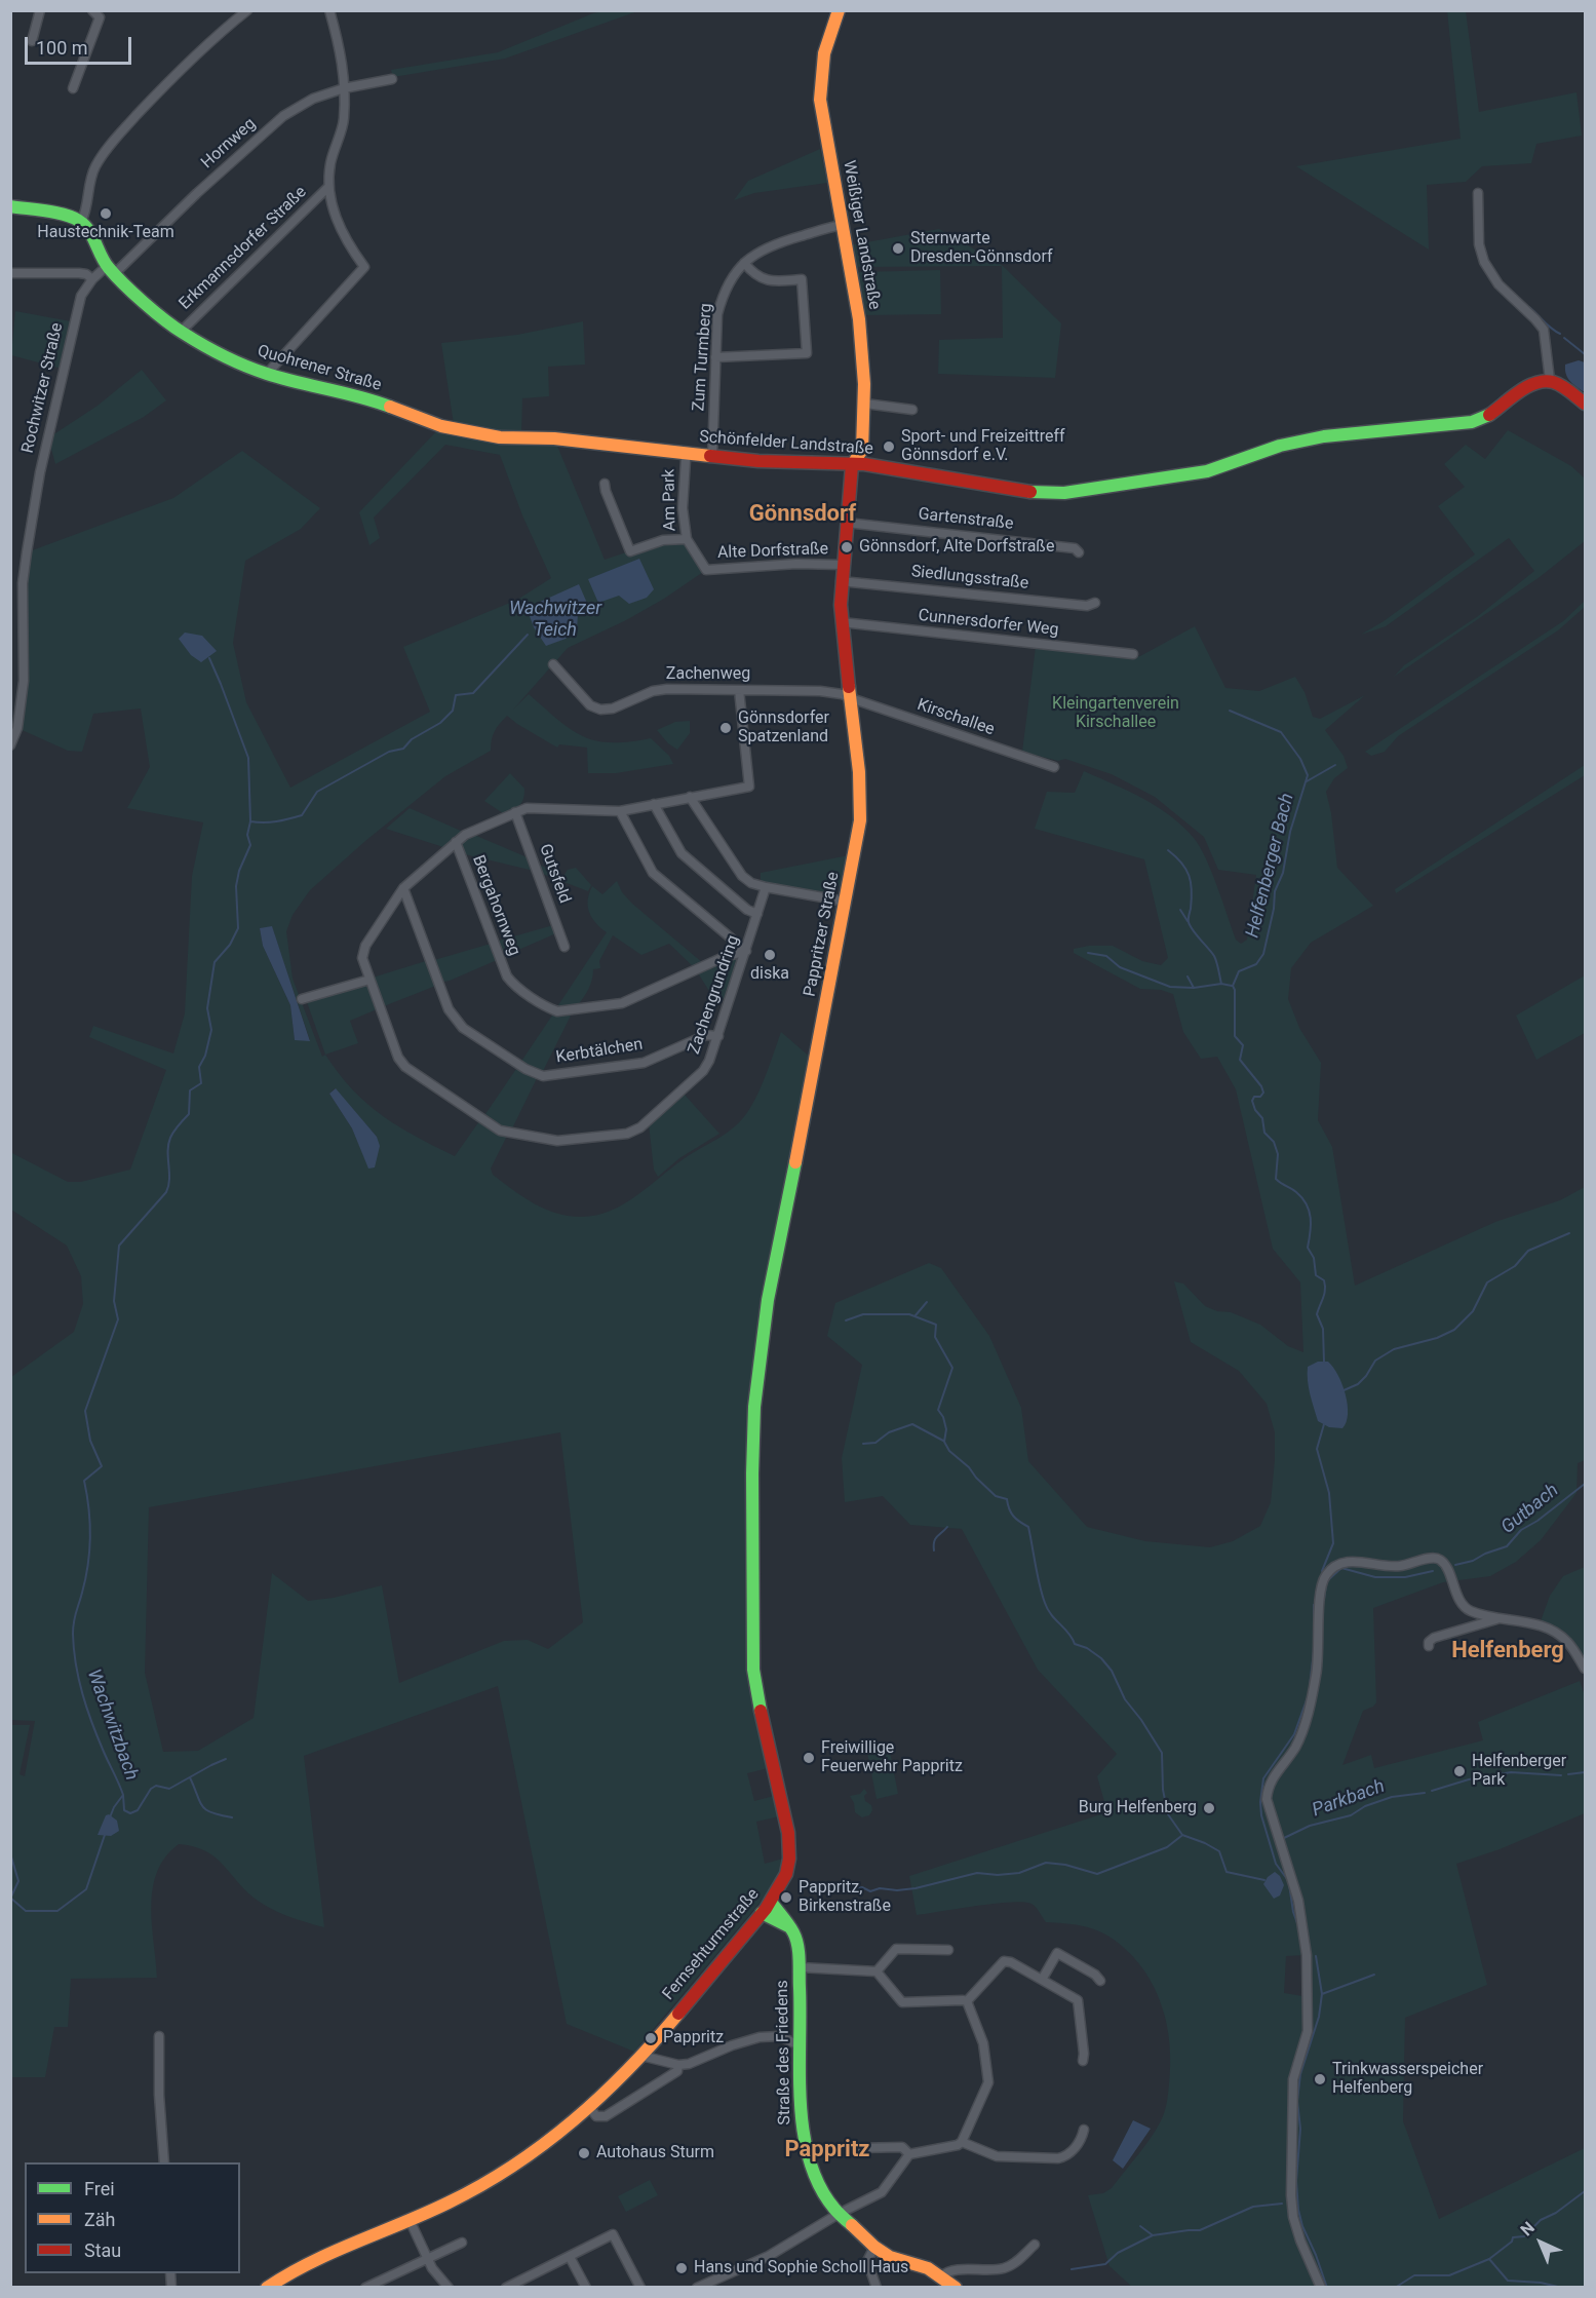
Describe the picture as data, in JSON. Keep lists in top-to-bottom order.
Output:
{
  "streets": {
    "street": [
      "Hornweg",
      "Weißiger Landstraße",
      "Erkmannsdorfer Straße",
      "Zum Turmberg",
      "Quohrener Straße",
      "Rochwitzer Straße",
      "Schönfelder Landstraße",
      "Am Park",
      "Gartenstraße",
      "Alte Dorfstraße",
      "Siedlungsstraße",
      "Cunnersdorfer Weg",
      "Zachenweg",
      "Kirschallee",
      "Gutsfeld",
      "Bergahornweg",
      "Pappritzer Straße",
      "Zachengrundring",
      "Kerbtälchen",
      "Fernsehturmstraße",
      "Straße des Friedens"
    ]
  },
  "crossings": [
    ["Hornweg", "Quohrener Straße"],
    ["Hornweg", "Rochwitzer Straße"],
    ["Weißiger Landstraße", "Zum Turmberg"],
    ["Weißiger Landstraße", "Schönfelder Landstraße"],
    ["Weißiger Landstraße", "Pappritzer Straße"],
    ["Erkmannsdorfer Straße", "Quohrener Straße"],
    ["Zum Turmberg", "Schönfelder Landstraße"],
    ["Quohrener Straße", "Rochwitzer Straße"],
    ["Quohrener Straße", "Schönfelder Landstraße"],
    ["Schönfelder Landstraße", "Pappritzer Straße"],
    ["Am Park", "Alte Dorfstraße"],
    ["Gartenstraße", "Pappritzer Straße"],
    ["Alte Dorfstraße", "Pappritzer Straße"],
    ["Siedlungsstraße", "Pappritzer Straße"],
    ["Cunnersdorfer Weg", "Pappritzer Straße"],
    ["Zachenweg", "Kirschallee"],
    ["Zachenweg", "Pappritzer Straße"],
    ["Zachenweg", "Zachengrundring"],
    ["Kirschallee", "Pappritzer Straße"],
    ["Gutsfeld", "Zachengrundring"],
    ["Bergahornweg", "Zachengrundring"],
    ["Pappritzer Straße", "Fernsehturmstraße"],
    ["Zachengrundring", "Kerbtälchen"],
    ["Fernsehturmstraße", "Straße des Friedens"]
  ],
  "districts": ["Gönnsdorf", "Helfenberg", "Pappritz"],
  "water": [
    "Wachwitzer Teich",
    "Helfenberger Bach",
    "Gutbach",
    "Wachwitzbach",
    "Parkbach"
  ],
  "parks": ["Kleingartenverein Kirschallee"],
  "places": [
    "Haustechnik-Team",
    "Sternwarte Dresden-Gönnsdorf",
    "Sport- und Freizeittreff Gönnsdorf e.V.",
    "Gönnsdorf, Alte Dorfstraße",
    "Gönnsdorfer Spatzenland",
    "diska",
    "Freiwillige Feuerwehr Pappritz",
    "Helfenberger Park",
    "Burg Helfenberg",
    "Pappritz, Birkenstraße",
    "Pappritz",
    "Trinkwasserspeicher Helfenberg",
    "Autohaus Sturm",
    "Hans und Sophie Scholl Haus"
  ],
  "legend": ["Frei", "Zäh", "Stau"],
  "scale_bar": "100 m",
  "north": "top left"
}
